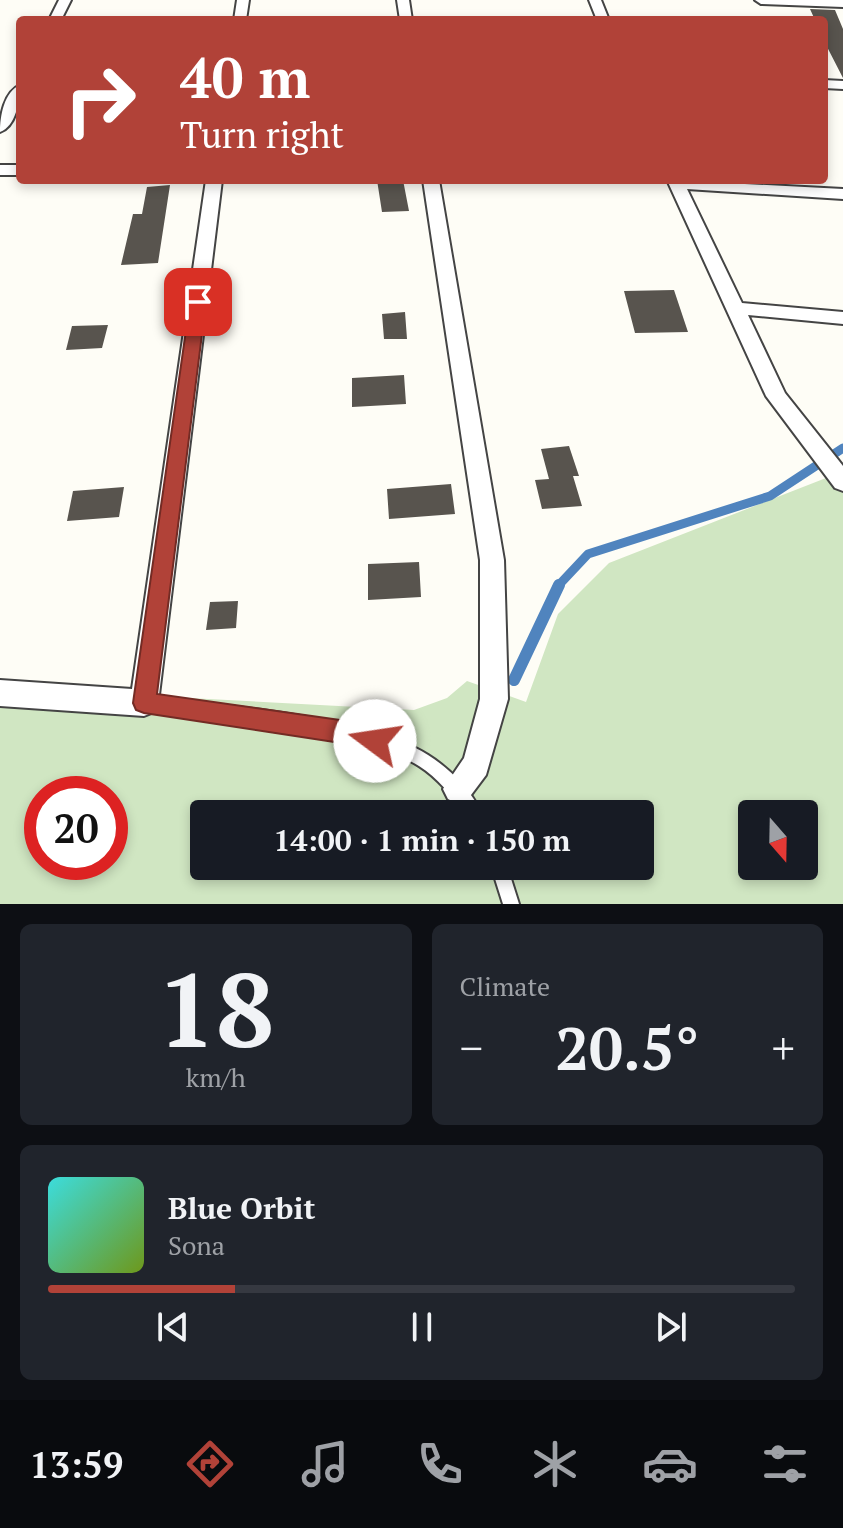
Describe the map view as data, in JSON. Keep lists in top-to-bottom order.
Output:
{
  "north": "bottom",
  "page": {
    "turn": ["40 m", "Turn right"],
    "limit": "20",
    "trip": "14:00 · 1 min · 150 m",
    "tile": [
      ["18", "km/h"],
      "Climate"
    ],
    "heat": ["−", "20.5°", "+"],
    "song": ["Blue Orbit", "Sona"],
    "tabs": "13:59"
  }
}
